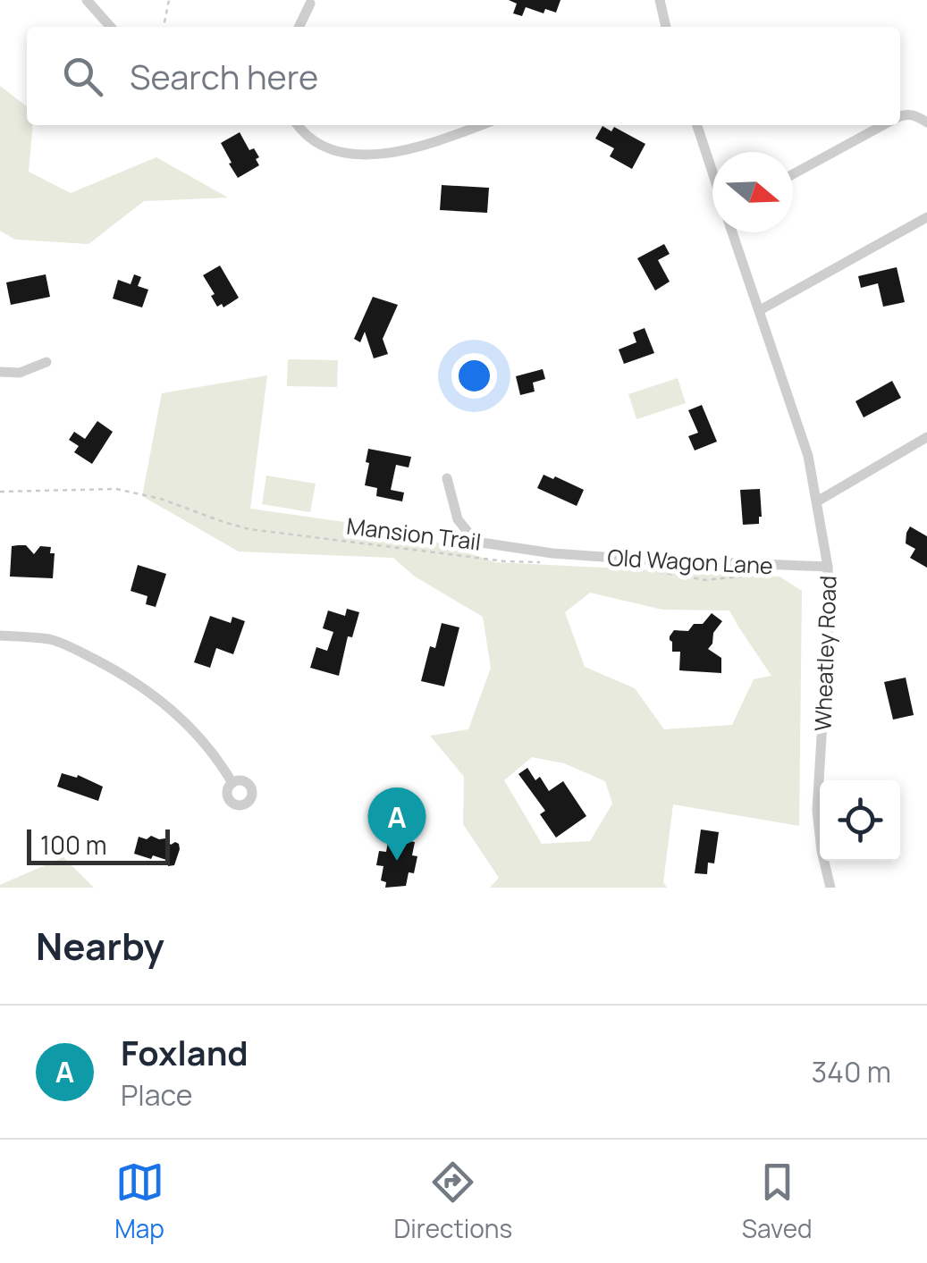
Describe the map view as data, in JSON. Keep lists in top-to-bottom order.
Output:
{
  "streets": {
    "street": ["Old Wagon Lane", "Wheatley Road"],
    "path": ["Mansion Trail"]
  },
  "crossings": [
    ["Old Wagon Lane", "Wheatley Road"]
  ],
  "scale_bar": "100 m",
  "north": "right",
  "page": {
    "search": "Search here",
    "pins": "A",
    "scale": "100 m",
    "heading": "Nearby",
    "list": [
      {
        "mark": "A",
        "name": "Foxland",
        "note": "Place",
        "value": "340 m"
      }
    ],
    "nav": ["Map", "Directions", "Saved"]
  }
}
